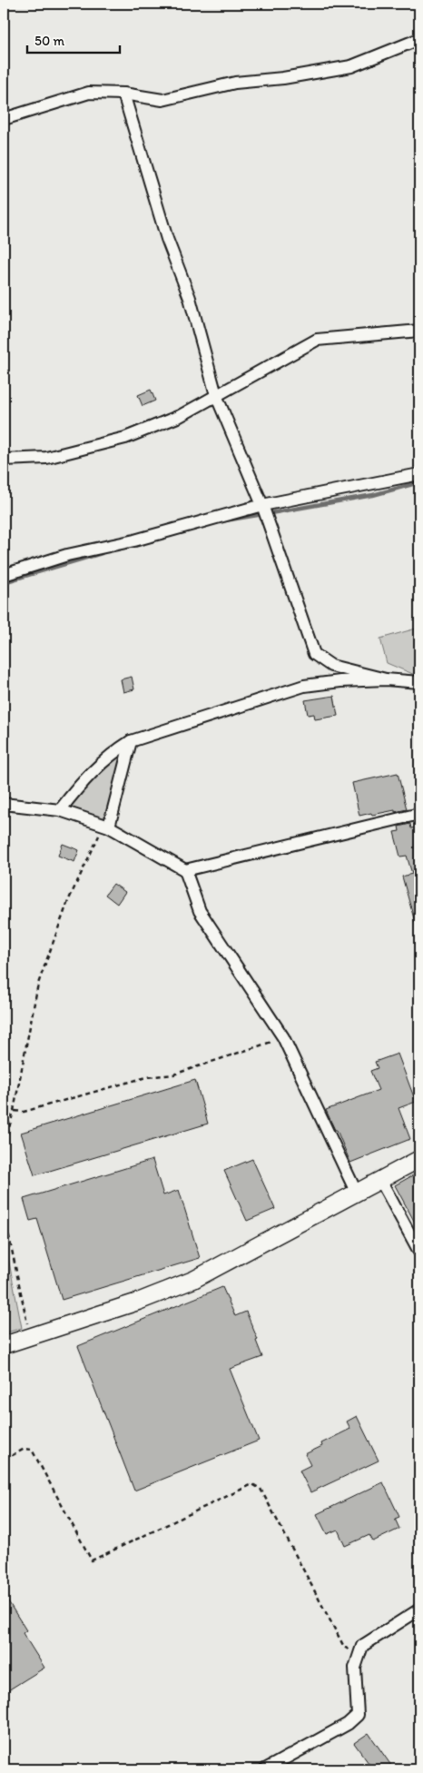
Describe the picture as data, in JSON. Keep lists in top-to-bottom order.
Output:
{
  "scale_bar": "50 m"
}
